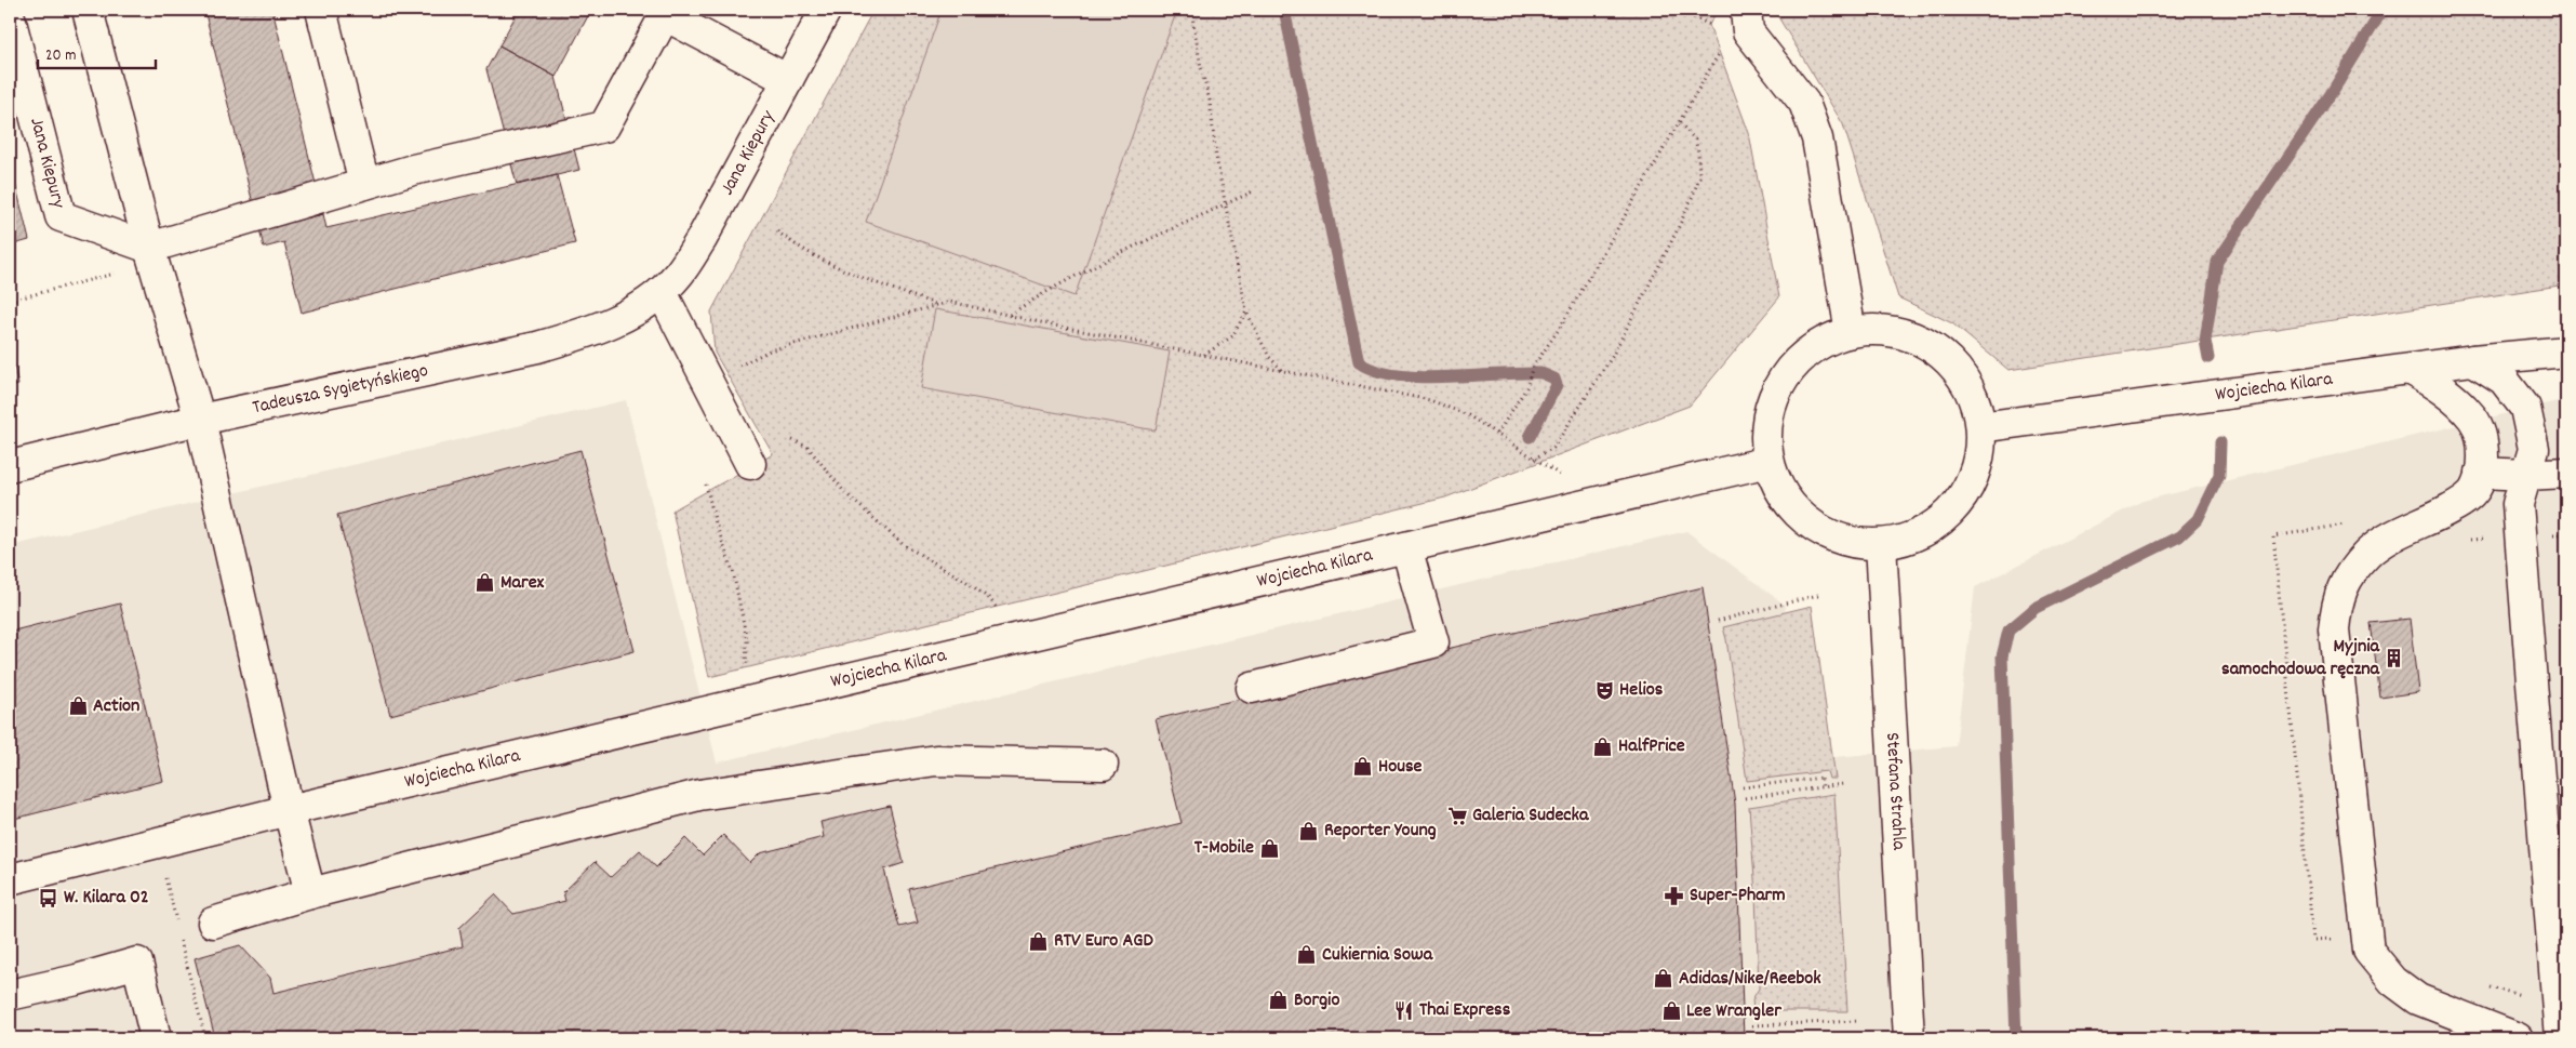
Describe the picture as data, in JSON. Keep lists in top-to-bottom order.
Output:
{
  "streets": {
    "street": [
      "Jana Kiepury",
      "Wojciecha Kilara",
      "Tadeusza Sygietyńskiego",
      "Stefana Strahla"
    ]
  },
  "crossings": [
    ["Jana Kiepury", "Tadeusza Sygietyńskiego"]
  ],
  "places": {
    "shop": [
      "Marex",
      "Action",
      "HalfPrice",
      "House",
      "Reporter Young",
      "T-Mobile",
      "RTV Euro AGD",
      "Cukiernia Sowa",
      "Adidas/Nike/Reebok",
      "Borgio",
      "Lee Wrangler"
    ],
    "building": ["Myjnia samochodowa ręczna"],
    "theatre": ["Helios"],
    "supermarket": ["Galeria Sudecka"],
    "pharmacy": ["Super-Pharm"],
    "bus stop": ["W. Kilara 02"],
    "restaurant": ["Thai Express"]
  },
  "scale_bar": "20 m"
}
